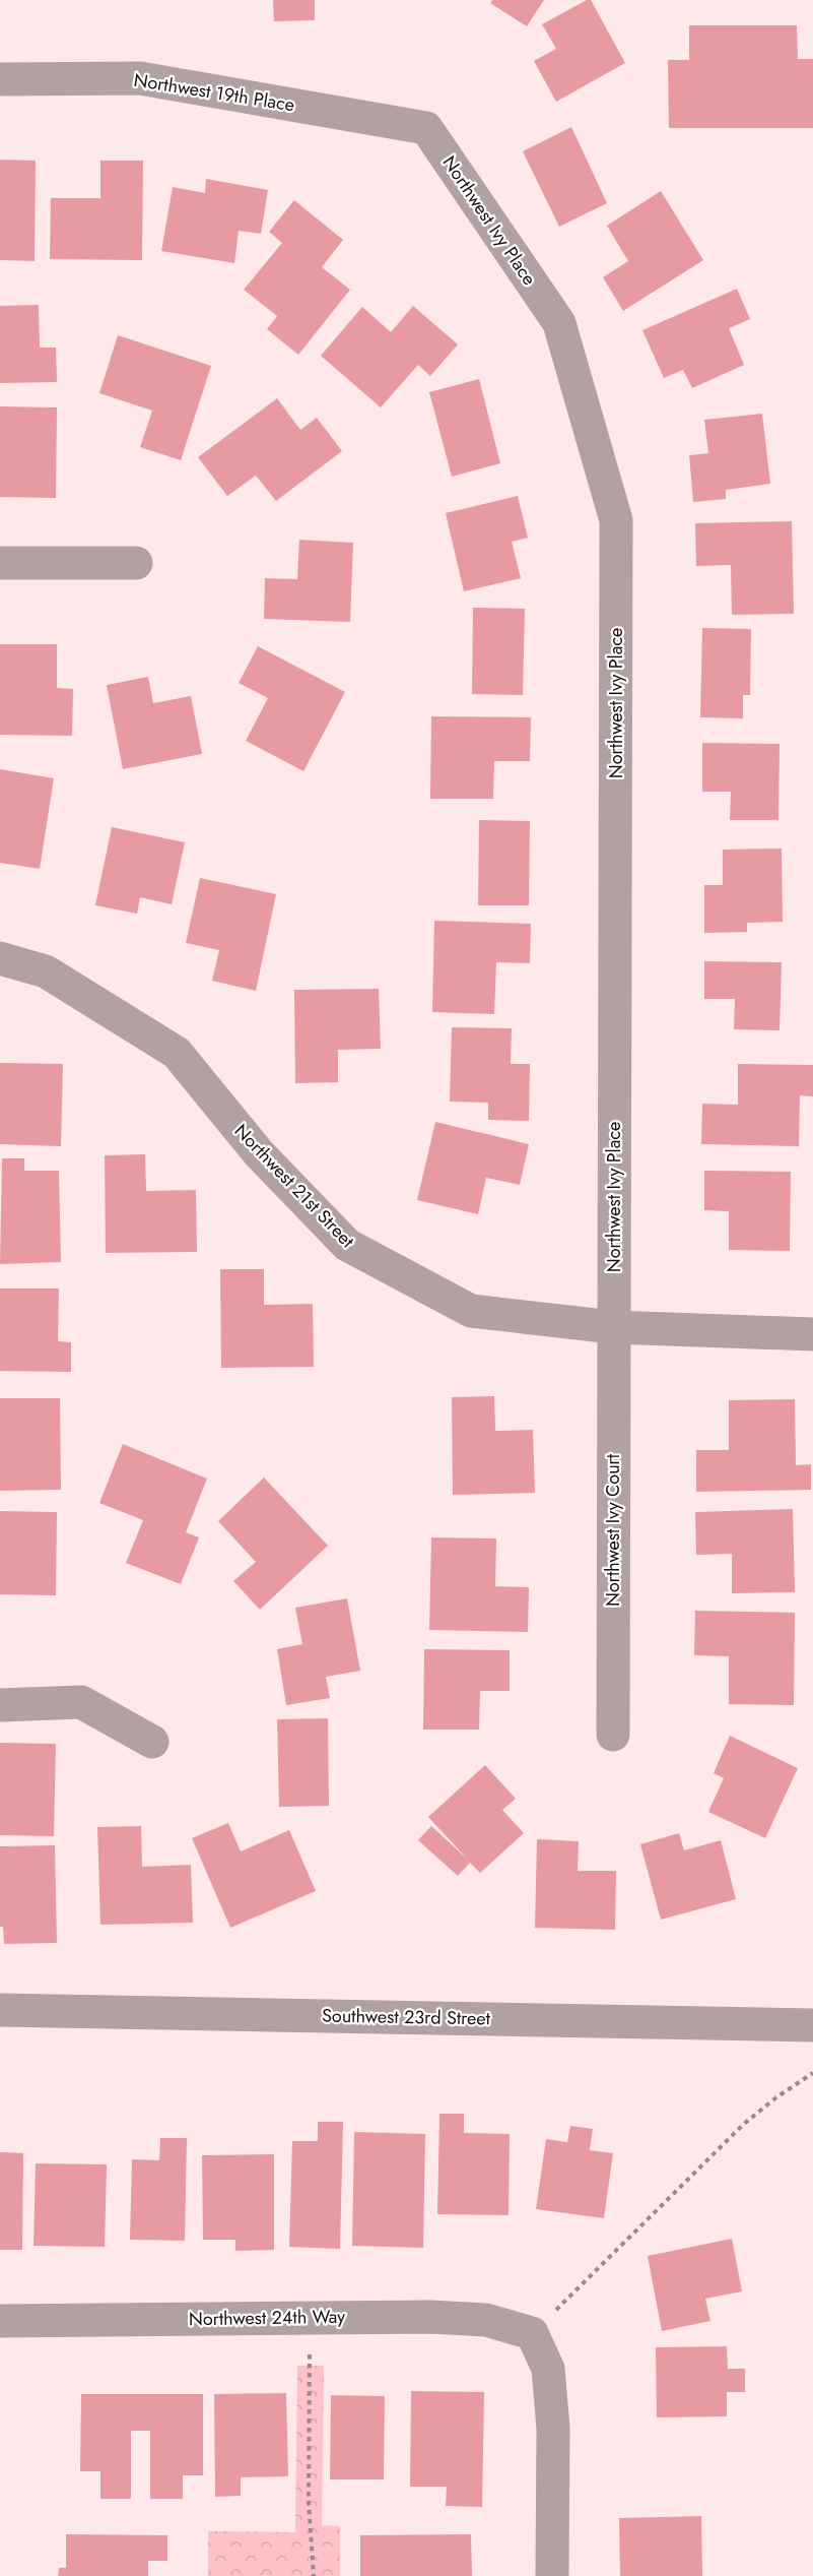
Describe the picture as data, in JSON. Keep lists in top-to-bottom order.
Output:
{
  "streets": {
    "street": [
      "Northwest 19th Place",
      "Northwest Ivy Place",
      "Northwest 21st Street",
      "Northwest Ivy Court",
      "Southwest 23rd Street",
      "Northwest 24th Way"
    ]
  },
  "crossings": [
    ["Northwest 19th Place", "Northwest Ivy Place"],
    ["Northwest Ivy Place", "Northwest 21st Street"],
    ["Northwest Ivy Place", "Northwest Ivy Court"],
    ["Northwest 21st Street", "Northwest Ivy Court"]
  ]
}
